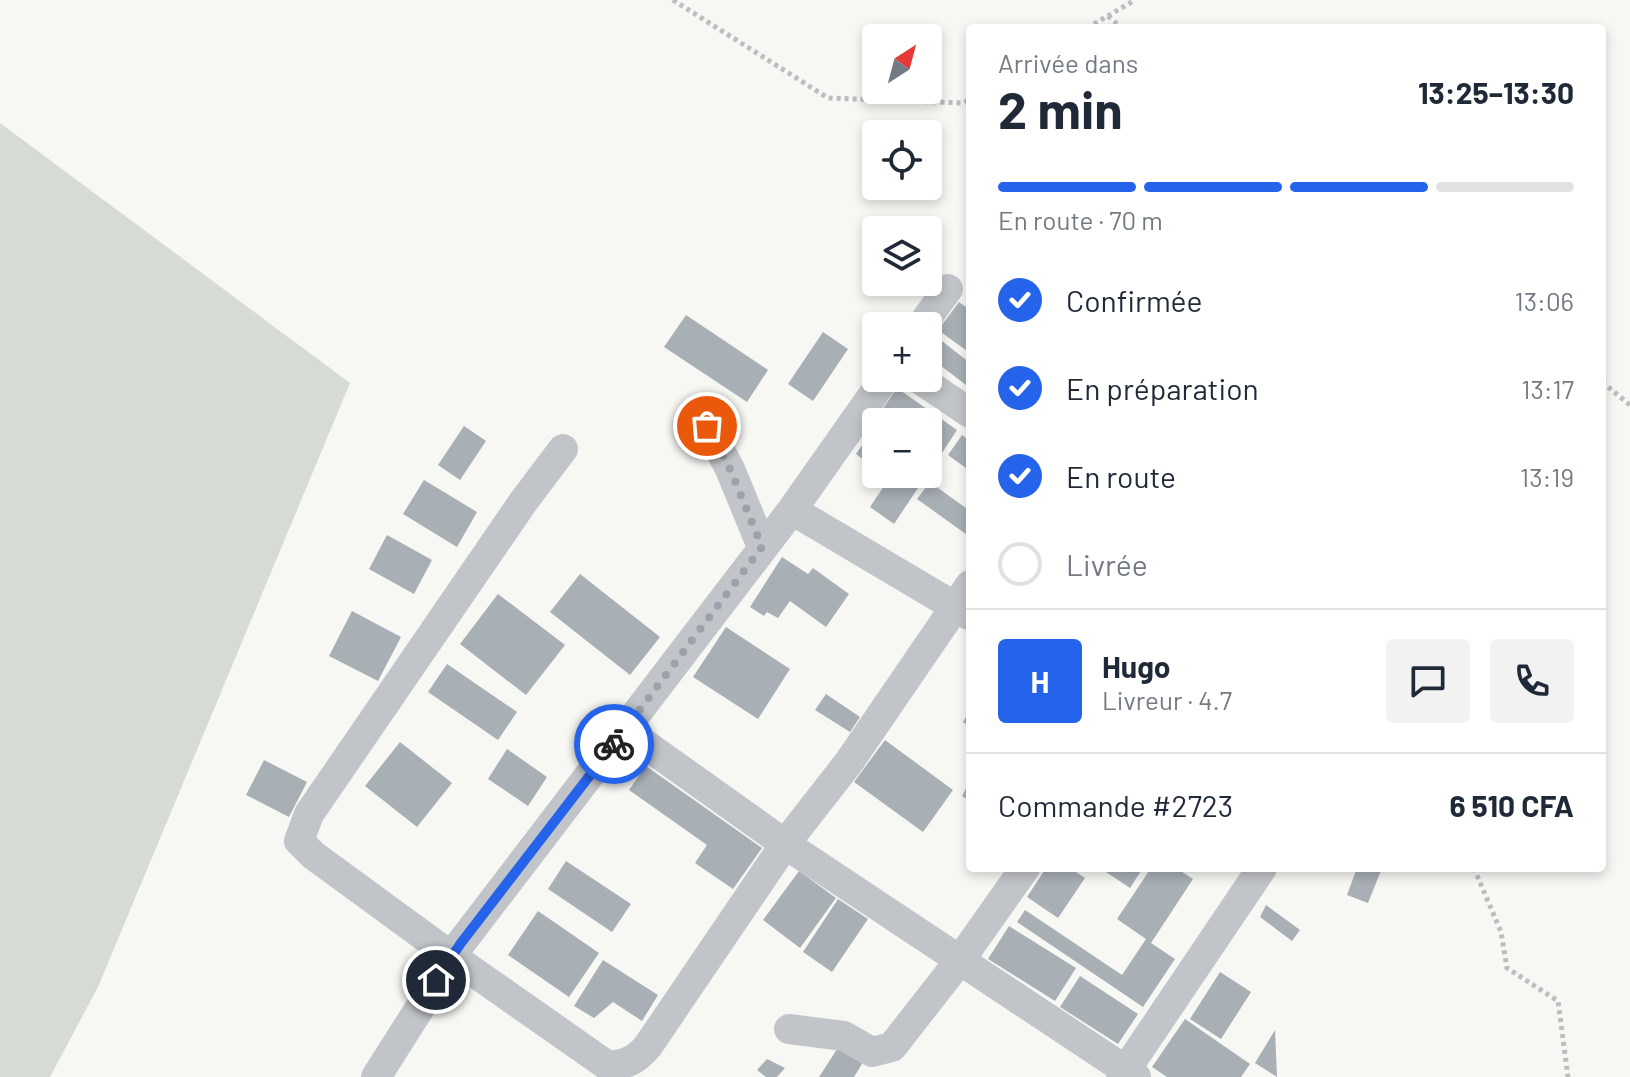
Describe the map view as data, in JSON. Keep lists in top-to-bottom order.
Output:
{
  "north": "top right",
  "page": {
    "map_buttons": ["+", "−"],
    "heading": ["2 min", "Arrivée dans", "13:25–13:30"],
    "panel": [
      "Hugo",
      "Livreur · 4.7",
      "Commande #2723",
      "6 510 CFA"
    ],
    "bar": "En route · 70 m",
    "list": [
      ["Confirmée", "13:06"],
      ["En préparation", "13:17"],
      ["En route", "13:19"],
      "Livrée"
    ],
    "round": "H"
  }
}
